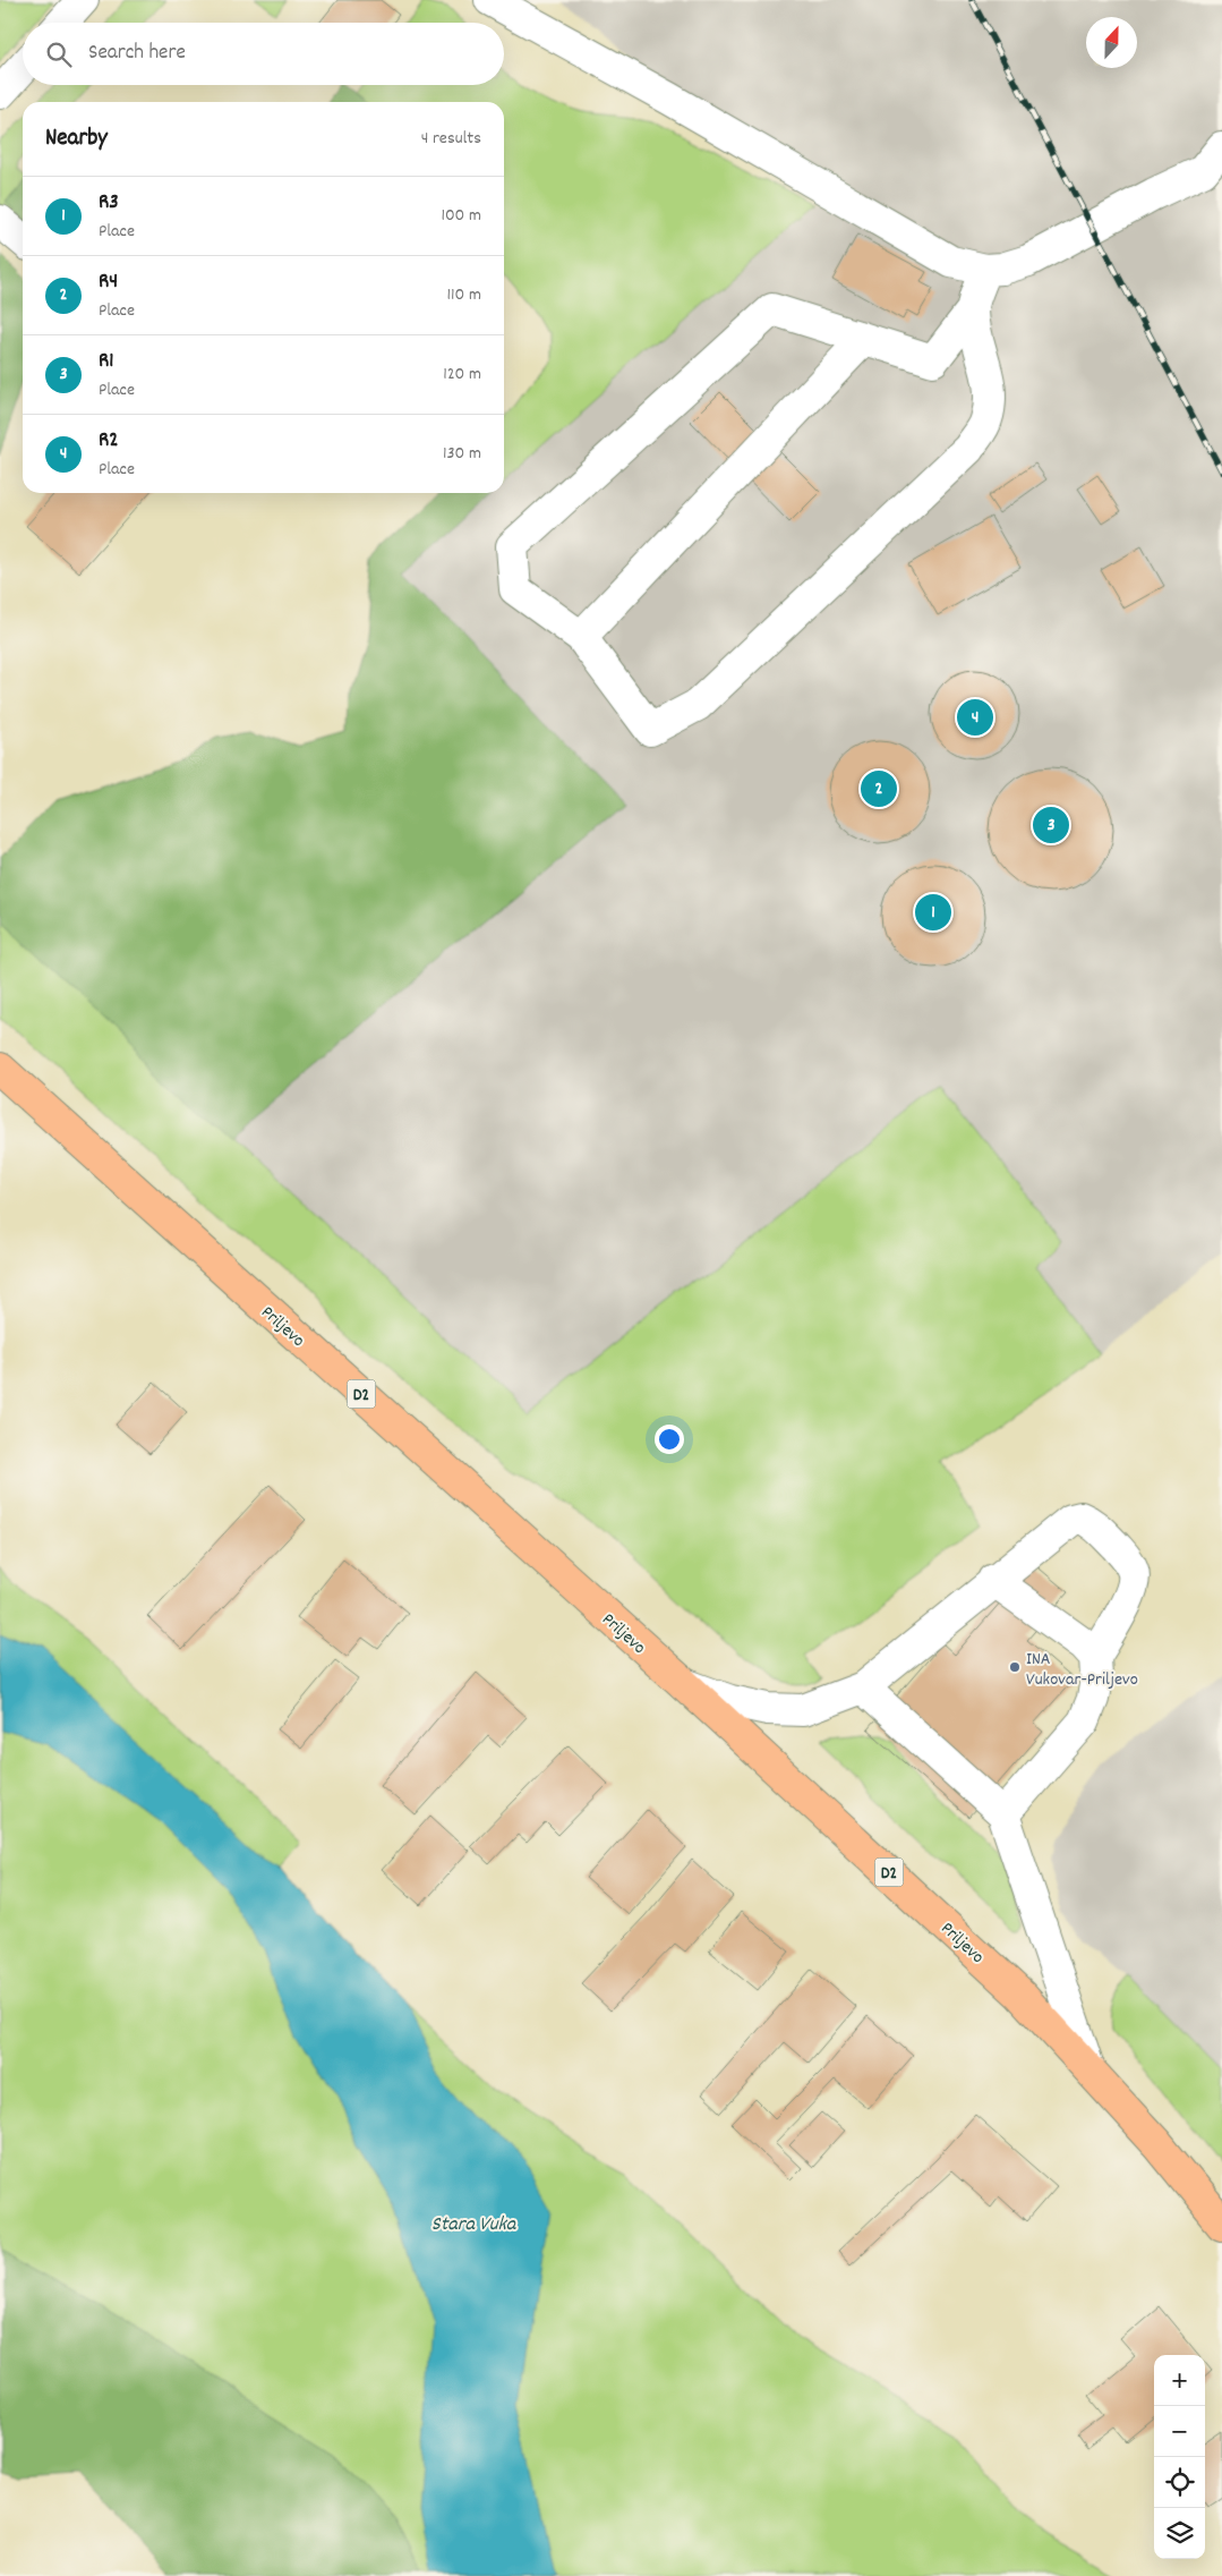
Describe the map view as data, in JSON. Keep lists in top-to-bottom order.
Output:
{
  "streets": {
    "main road": ["Priljevo", "D2"]
  },
  "water": ["Stara Vuka"],
  "places": ["INA Vukovar-Priljevo"],
  "north": "top",
  "page": {
    "search": "Search here",
    "heading": ["Nearby", "4 results"],
    "list": [
      {
        "mark": "1",
        "name": "R3",
        "note": "Place",
        "value": "100 m"
      },
      {
        "mark": "2",
        "name": "R4",
        "note": "Place",
        "value": "110 m"
      },
      {
        "mark": "3",
        "name": "R1",
        "note": "Place",
        "value": "120 m"
      },
      {
        "mark": "4",
        "name": "R2",
        "note": "Place",
        "value": "130 m"
      }
    ],
    "pins": [
      "4",
      "2",
      "3",
      "1"
    ],
    "map_buttons": ["+", "−"]
  }
}
